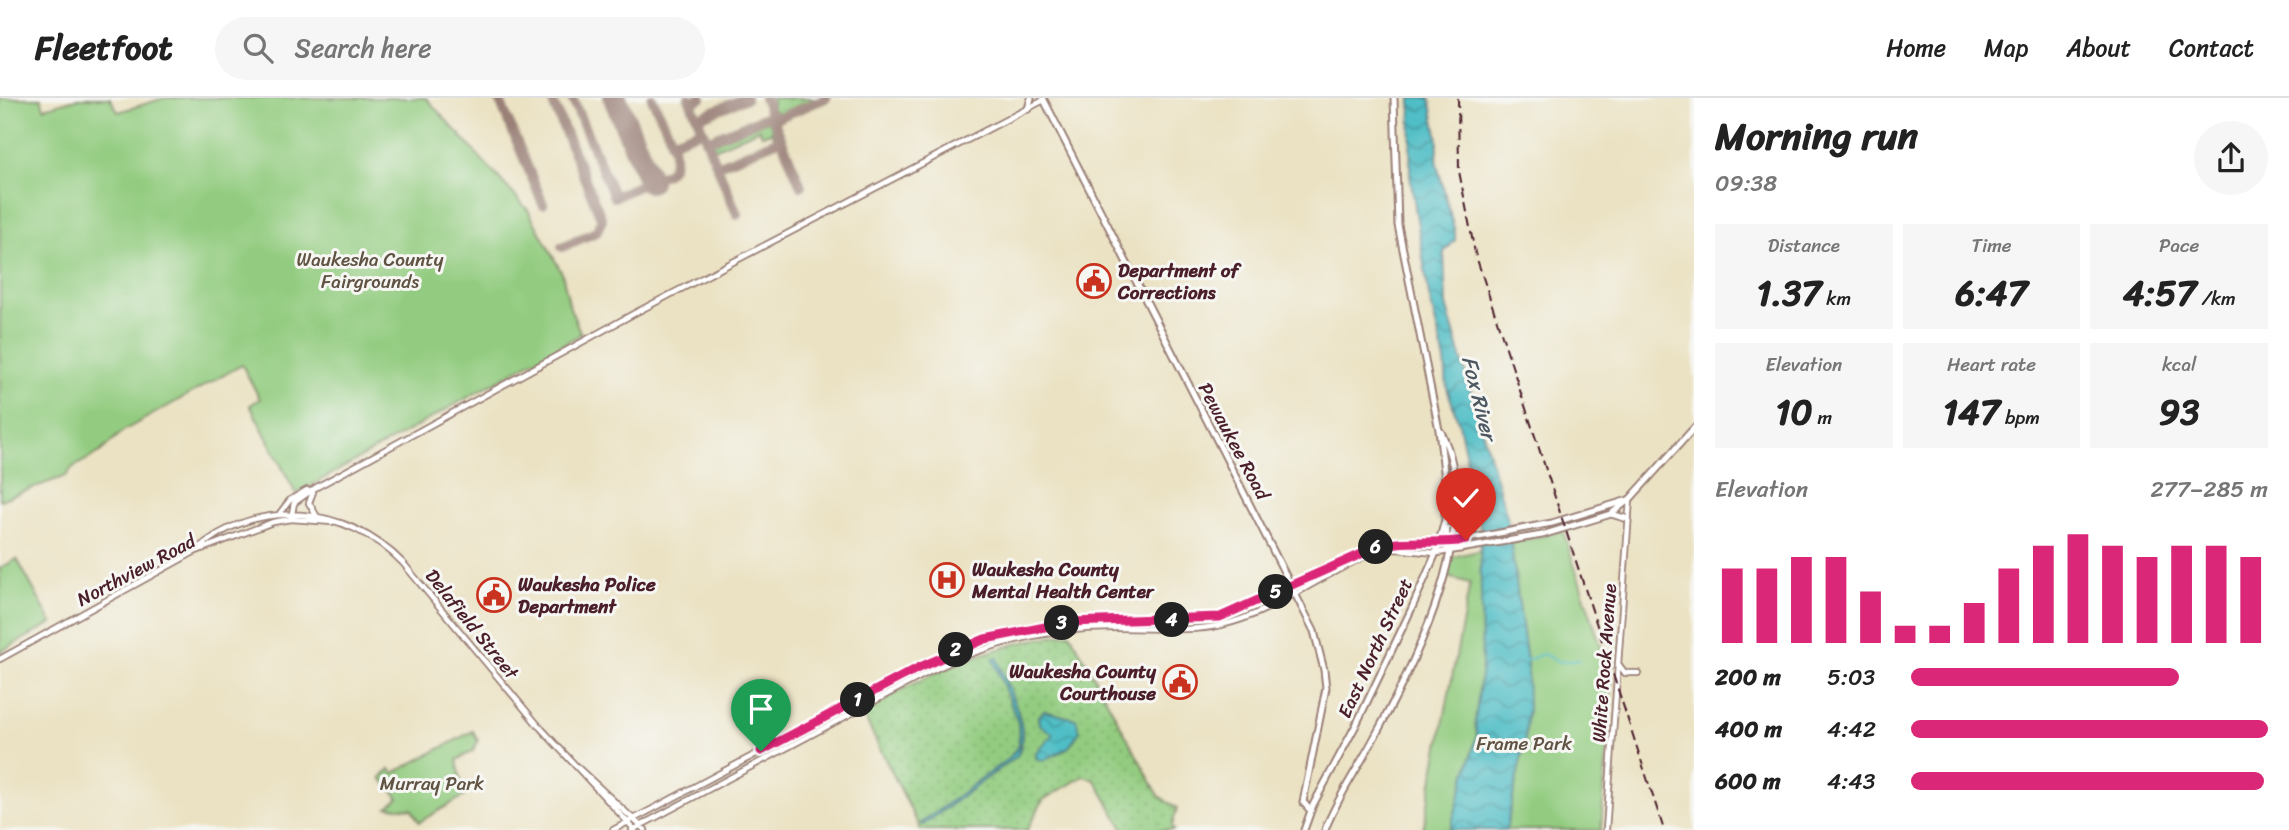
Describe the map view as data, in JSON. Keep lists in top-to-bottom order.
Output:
{
  "streets": {
    "main road": ["Pewaukee Road", "East North Street"],
    "street": ["Northview Road", "Delafield Street", "White Rock Avenue"]
  },
  "crossings": [
    ["Pewaukee Road", "East North Street"],
    ["Northview Road", "Delafield Street"]
  ],
  "water": ["Fox River"],
  "parks": ["Waukesha County Fairgrounds", "Frame Park", "Murray Park"],
  "places": {
    "public building": ["Department of Corrections", "Waukesha Police Department", "Waukesha County Courthouse"],
    "hospital": ["Waukesha County Mental Health Center"]
  },
  "page": {
    "header": "Fleetfoot",
    "search": "Search here",
    "nav": [
      "Home",
      "Map",
      "About",
      "Contact"
    ],
    "heading": ["Morning run", "09:38"],
    "stats": [
      ["Distance", "1.37 km"],
      ["Time", "6:47"],
      ["Pace", "4:57 /km"],
      ["Elevation", "10 m"],
      ["Heart rate", "147 bpm"],
      ["kcal", "93"]
    ],
    "chart": ["Elevation", "277–285 m"],
    "pins": [
      "6",
      "5",
      "4",
      "3",
      "2",
      "1"
    ],
    "list": [
      {
        "name": "200 m",
        "note": "5:03"
      },
      {
        "name": "400 m",
        "note": "4:42"
      },
      {
        "name": "600 m",
        "note": "4:43"
      }
    ]
  }
}
